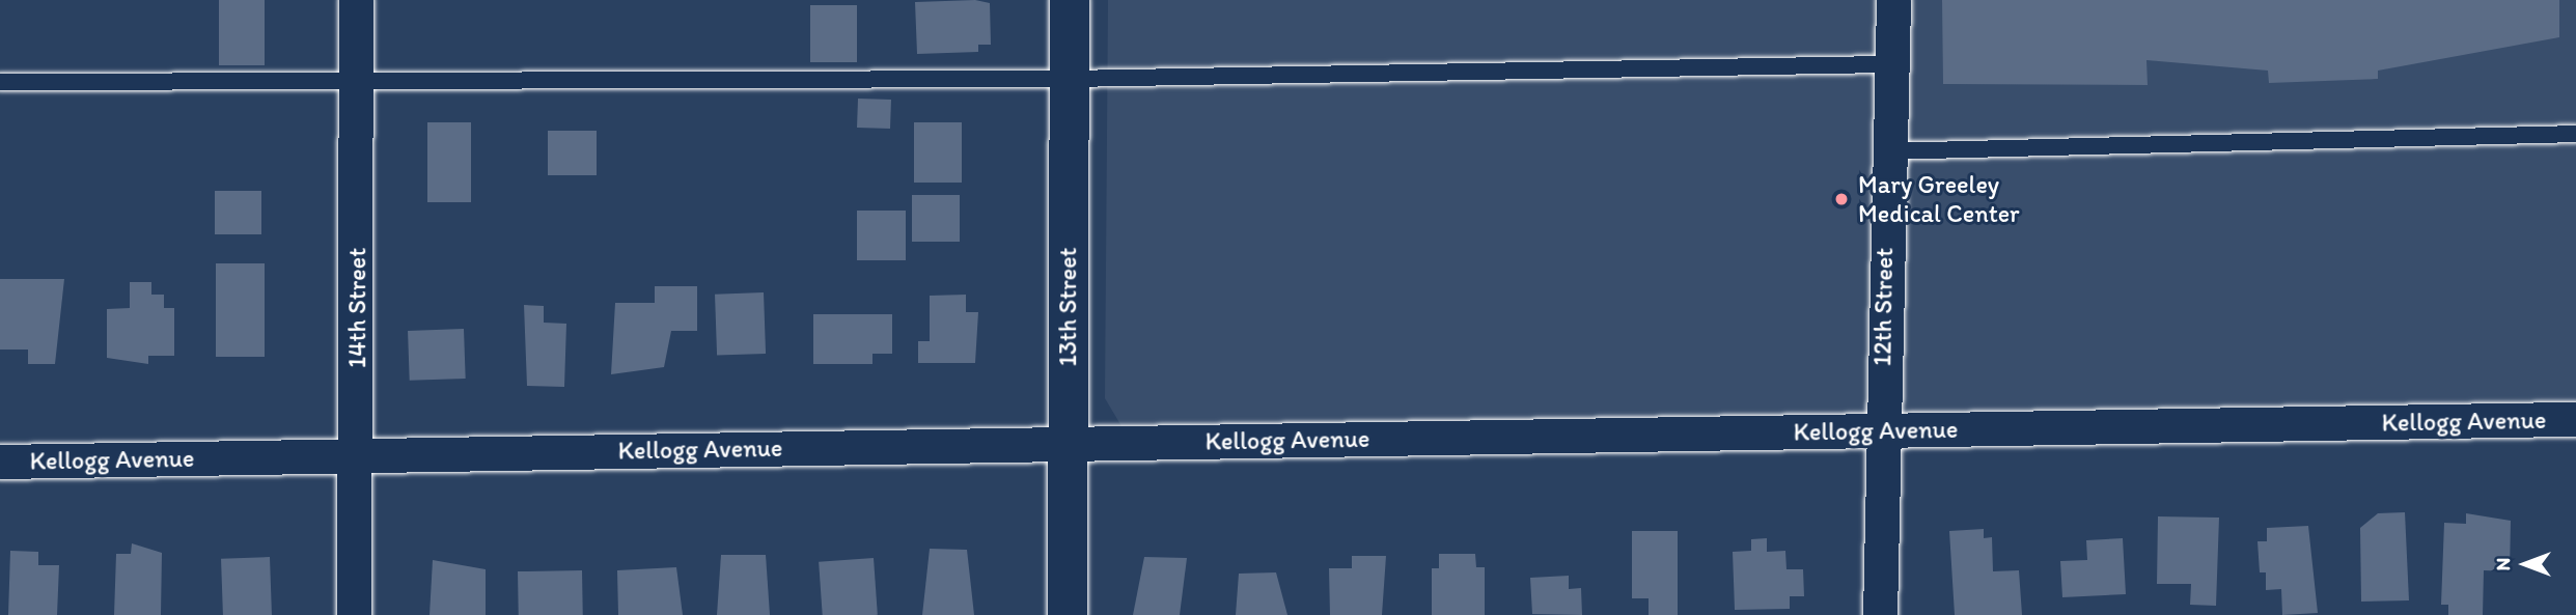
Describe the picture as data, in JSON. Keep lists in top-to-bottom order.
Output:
{
  "streets": {
    "main road": ["13th Street"],
    "street": ["12th Street", "14th Street", "Kellogg Avenue"]
  },
  "crossings": [
    ["13th Street", "Kellogg Avenue"],
    ["12th Street", "Kellogg Avenue"],
    ["14th Street", "Kellogg Avenue"]
  ],
  "places": ["Mary Greeley Medical Center"],
  "north": "left"
}
